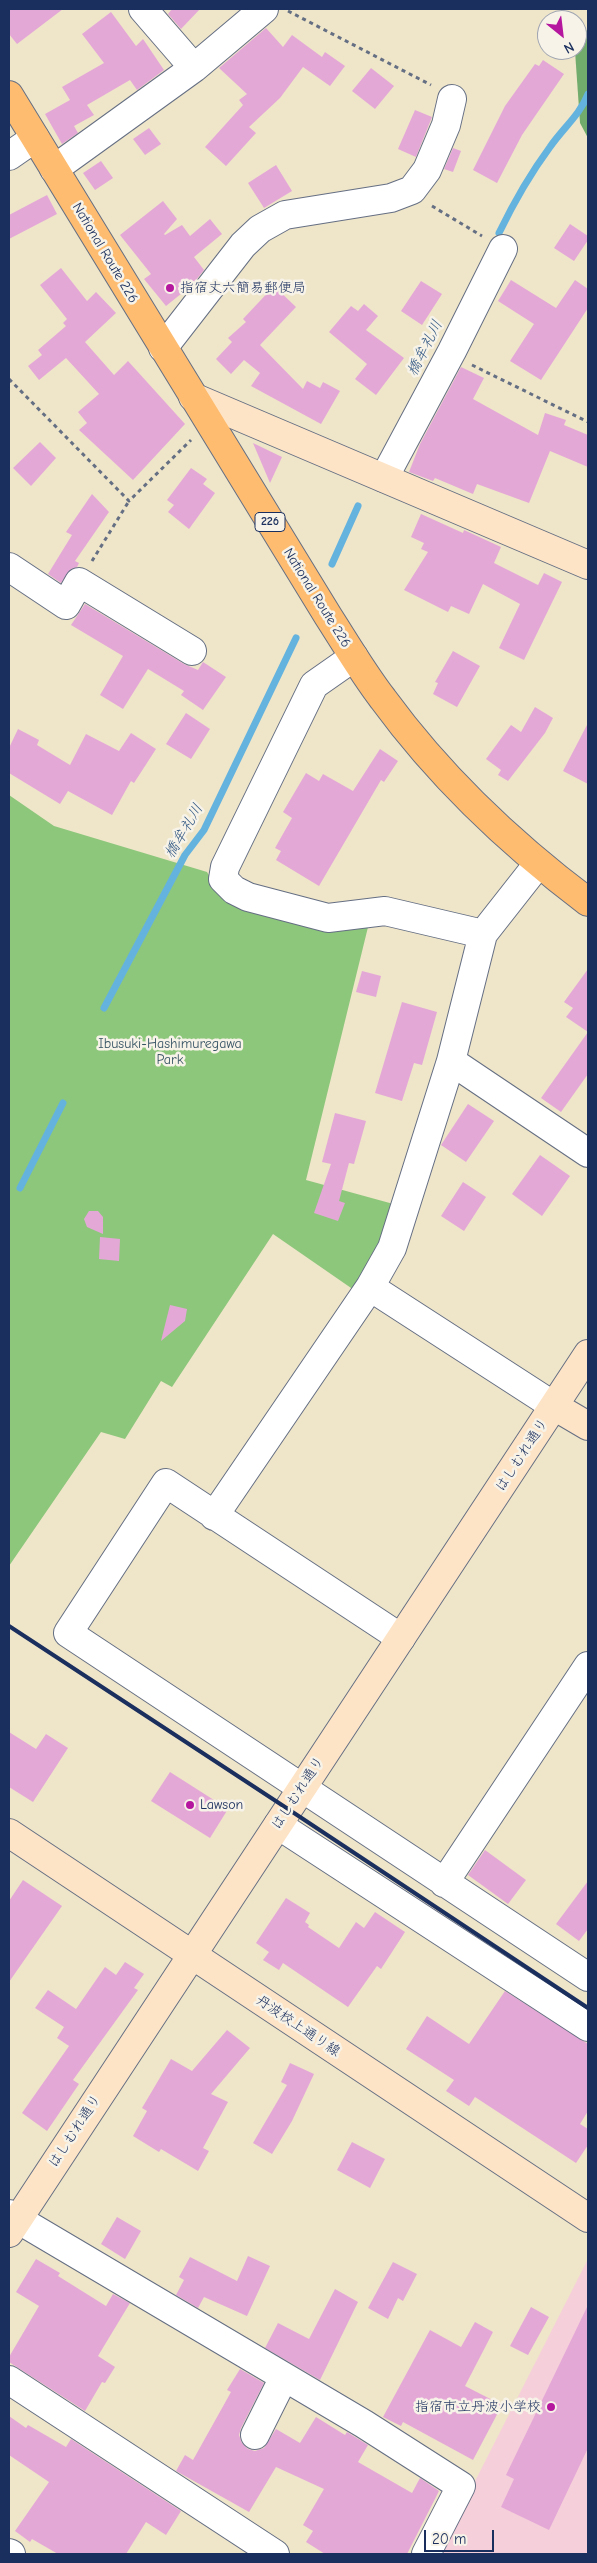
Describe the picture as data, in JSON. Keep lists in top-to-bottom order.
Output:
{
  "streets": {
    "highway": ["National Route 226", "226"],
    "street": ["はしむれ通り", "丹波校上通り線"]
  },
  "crossings": [
    ["はしむれ通り", "丹波校上通り線"]
  ],
  "water": ["橋牟礼川"],
  "parks": ["Ibusuki-Hashimuregawa Park"],
  "places": ["指宿丈六簡易郵便局", "Lawson", "指宿市立丹波小学校"],
  "scale_bar": "20 m",
  "north": "bottom right"
}
